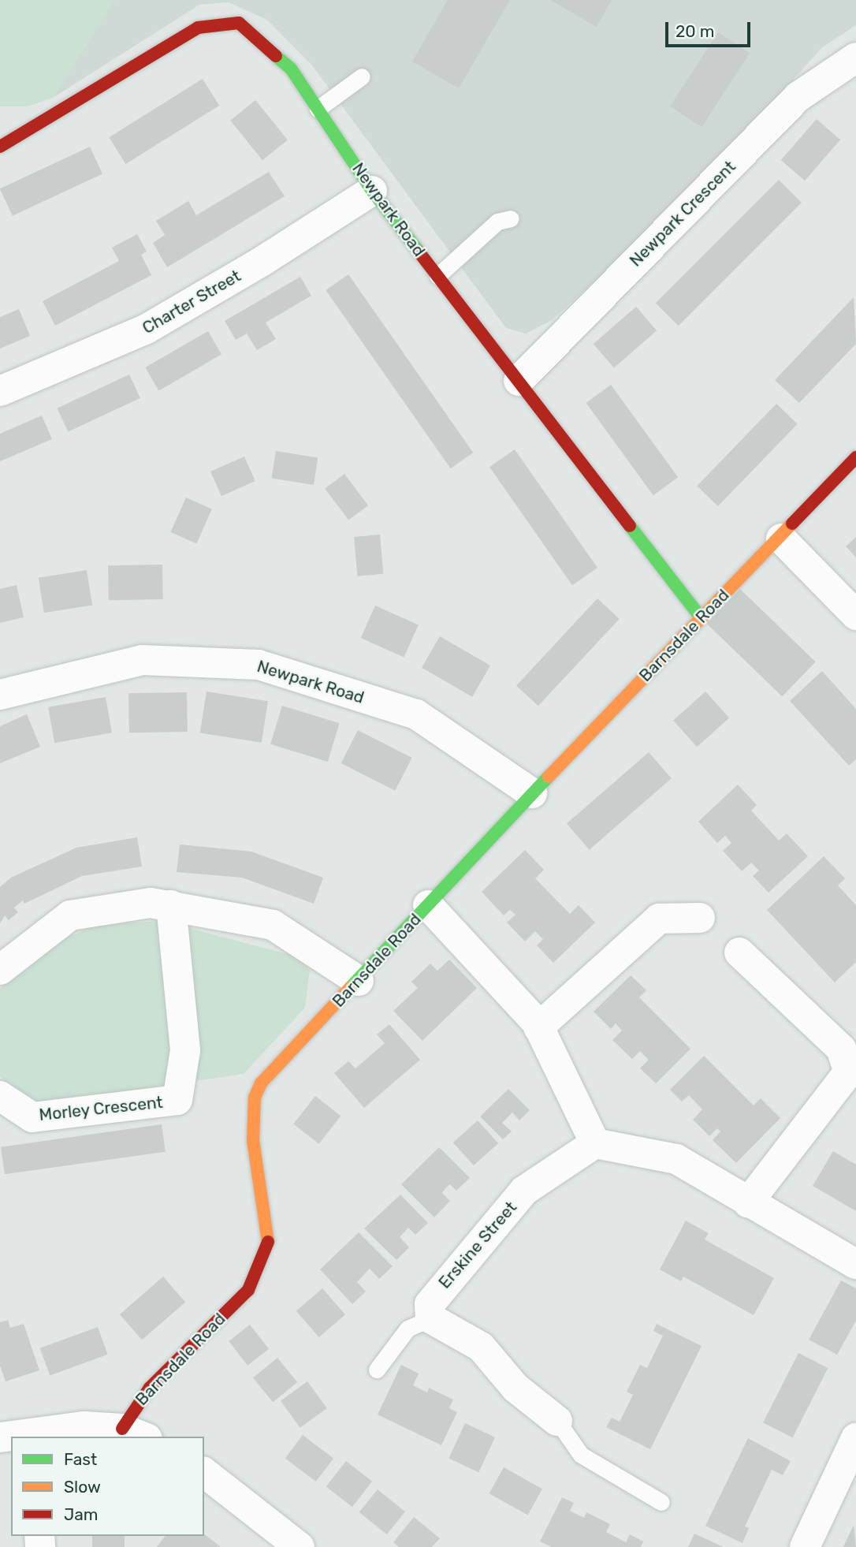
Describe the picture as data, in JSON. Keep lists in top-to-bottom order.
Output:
{
  "streets": {
    "street": [
      "Newpark Road",
      "Newpark Crescent",
      "Charter Street",
      "Barnsdale Road",
      "Morley Crescent",
      "Erskine Street"
    ]
  },
  "crossings": [
    ["Newpark Road", "Newpark Crescent"],
    ["Newpark Road", "Charter Street"],
    ["Newpark Road", "Barnsdale Road"]
  ],
  "legend": ["Fast", "Slow", "Jam"],
  "scale_bar": "20 m"
}
